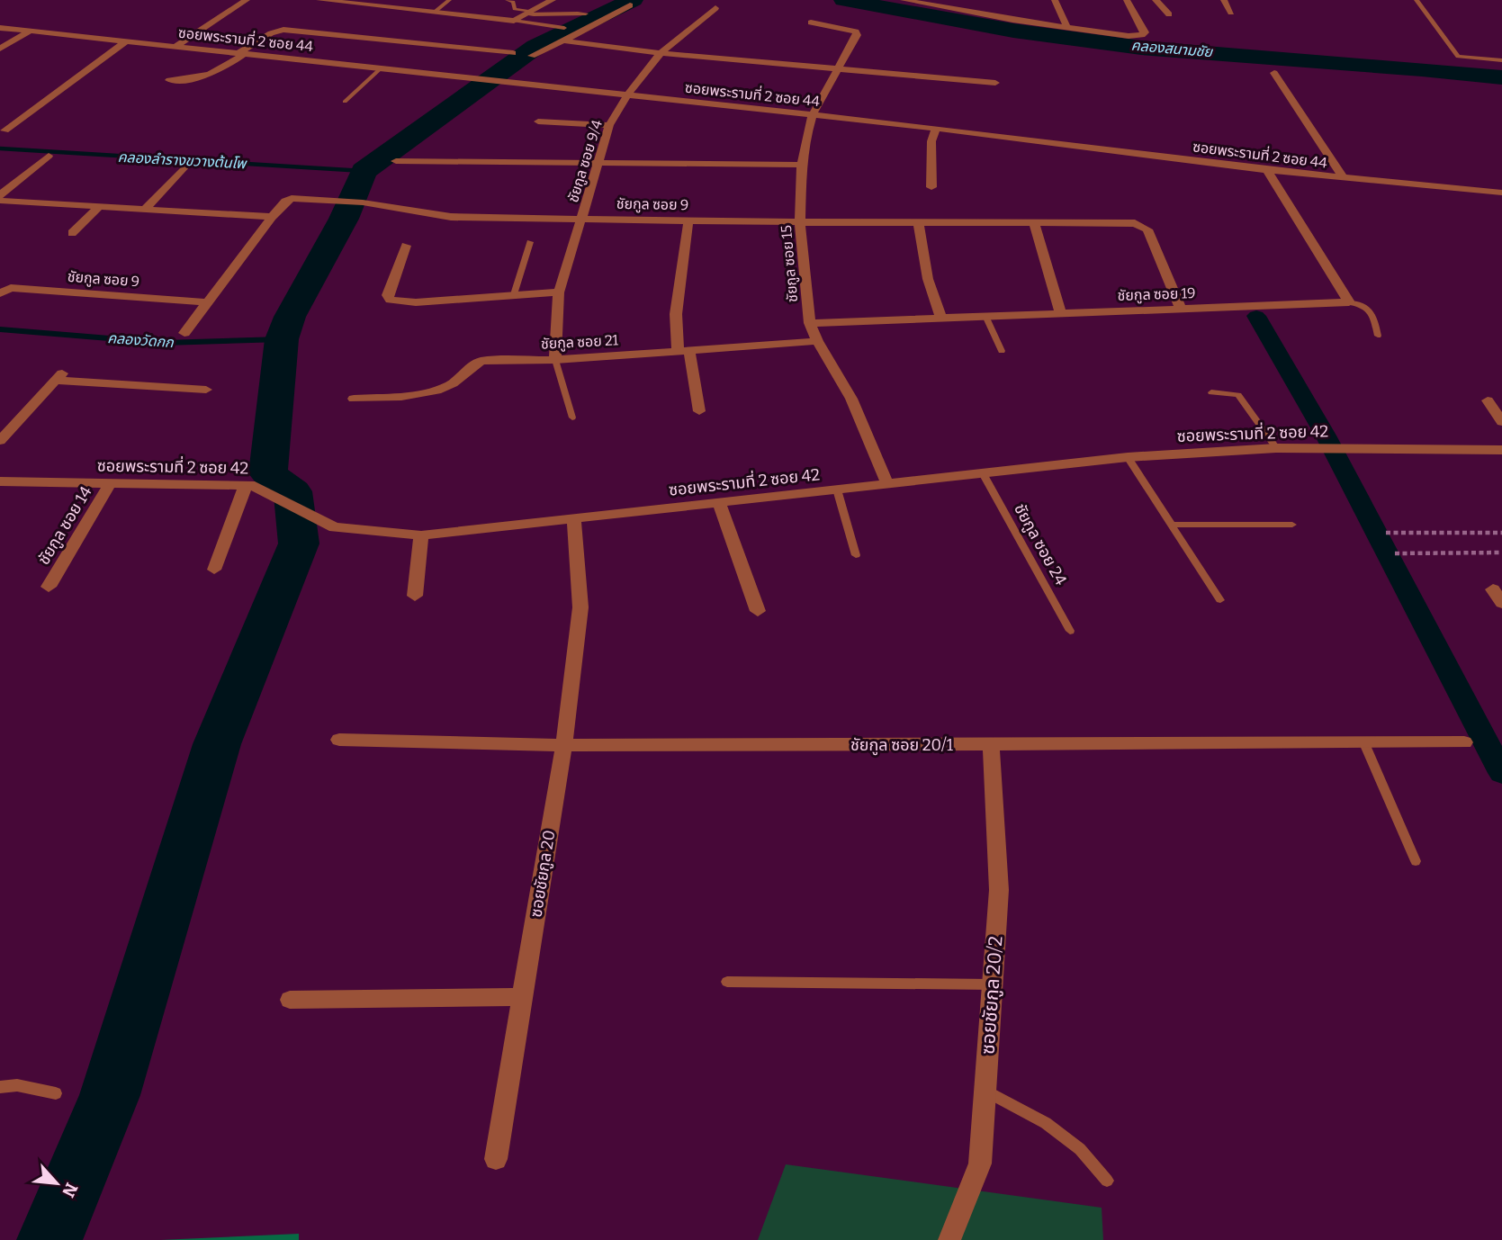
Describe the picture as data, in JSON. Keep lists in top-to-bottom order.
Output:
{
  "streets": {
    "street": [
      "ซอยพระรามที่ 2 ซอย 44",
      "ชัยกูล ซอย 9/4",
      "ชัยกูล ซอย 9",
      "ชัยกูล ซอย 15",
      "ชัยกูล ซอย 19",
      "ชัยกูล ซอย 21",
      "ซอยพระรามที่ 2 ซอย 42",
      "ชัยกูล ซอย 14",
      "ชัยกูล ซอย 20/1",
      "ซอยชัยกูล 20",
      "ซอยชัยกูล 20/2"
    ],
    "lane": ["ชัยกูล ซอย 24"]
  },
  "crossings": [
    ["ซอยพระรามที่ 2 ซอย 44", "ชัยกูล ซอย 9/4"],
    ["ซอยพระรามที่ 2 ซอย 44", "ชัยกูล ซอย 15"],
    ["ชัยกูล ซอย 9/4", "ชัยกูล ซอย 9"],
    ["ชัยกูล ซอย 9/4", "ชัยกูล ซอย 21"],
    ["ชัยกูล ซอย 9", "ชัยกูล ซอย 15"],
    ["ชัยกูล ซอย 9", "ชัยกูล ซอย 19"],
    ["ชัยกูล ซอย 15", "ชัยกูล ซอย 19"],
    ["ชัยกูล ซอย 15", "ชัยกูล ซอย 21"],
    ["ชัยกูล ซอย 15", "ซอยพระรามที่ 2 ซอย 42"],
    ["ซอยพระรามที่ 2 ซอย 42", "ชัยกูล ซอย 14"],
    ["ซอยพระรามที่ 2 ซอย 42", "ชัยกูล ซอย 24"],
    ["ซอยพระรามที่ 2 ซอย 42", "ซอยชัยกูล 20"],
    ["ชัยกูล ซอย 20/1", "ซอยชัยกูล 20"],
    ["ชัยกูล ซอย 20/1", "ซอยชัยกูล 20/2"]
  ],
  "water": ["คลองสนามชัย", "คลองลำรางขวางต้นโพ", "คลองวัดกก"],
  "north": "bottom right"
}
